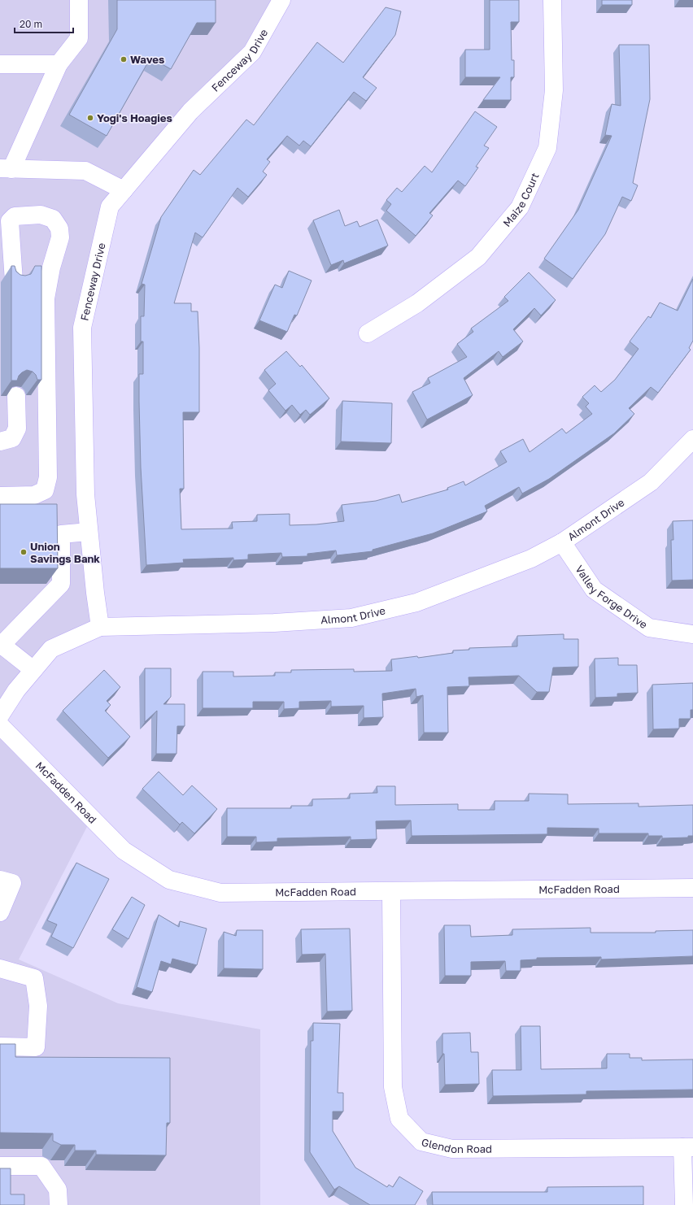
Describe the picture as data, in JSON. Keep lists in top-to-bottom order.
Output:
{
  "streets": {
    "street": [
      "Fenceway Drive",
      "Maize Court",
      "Almont Drive",
      "Valley Forge Drive",
      "McFadden Road",
      "Glendon Road"
    ]
  },
  "crossings": [
    ["Fenceway Drive", "Almont Drive"],
    ["Almont Drive", "Valley Forge Drive"],
    ["McFadden Road", "Glendon Road"]
  ],
  "places": ["Waves", "Yogi's Hoagies", "Union Savings Bank"],
  "scale_bar": "20 m"
}
